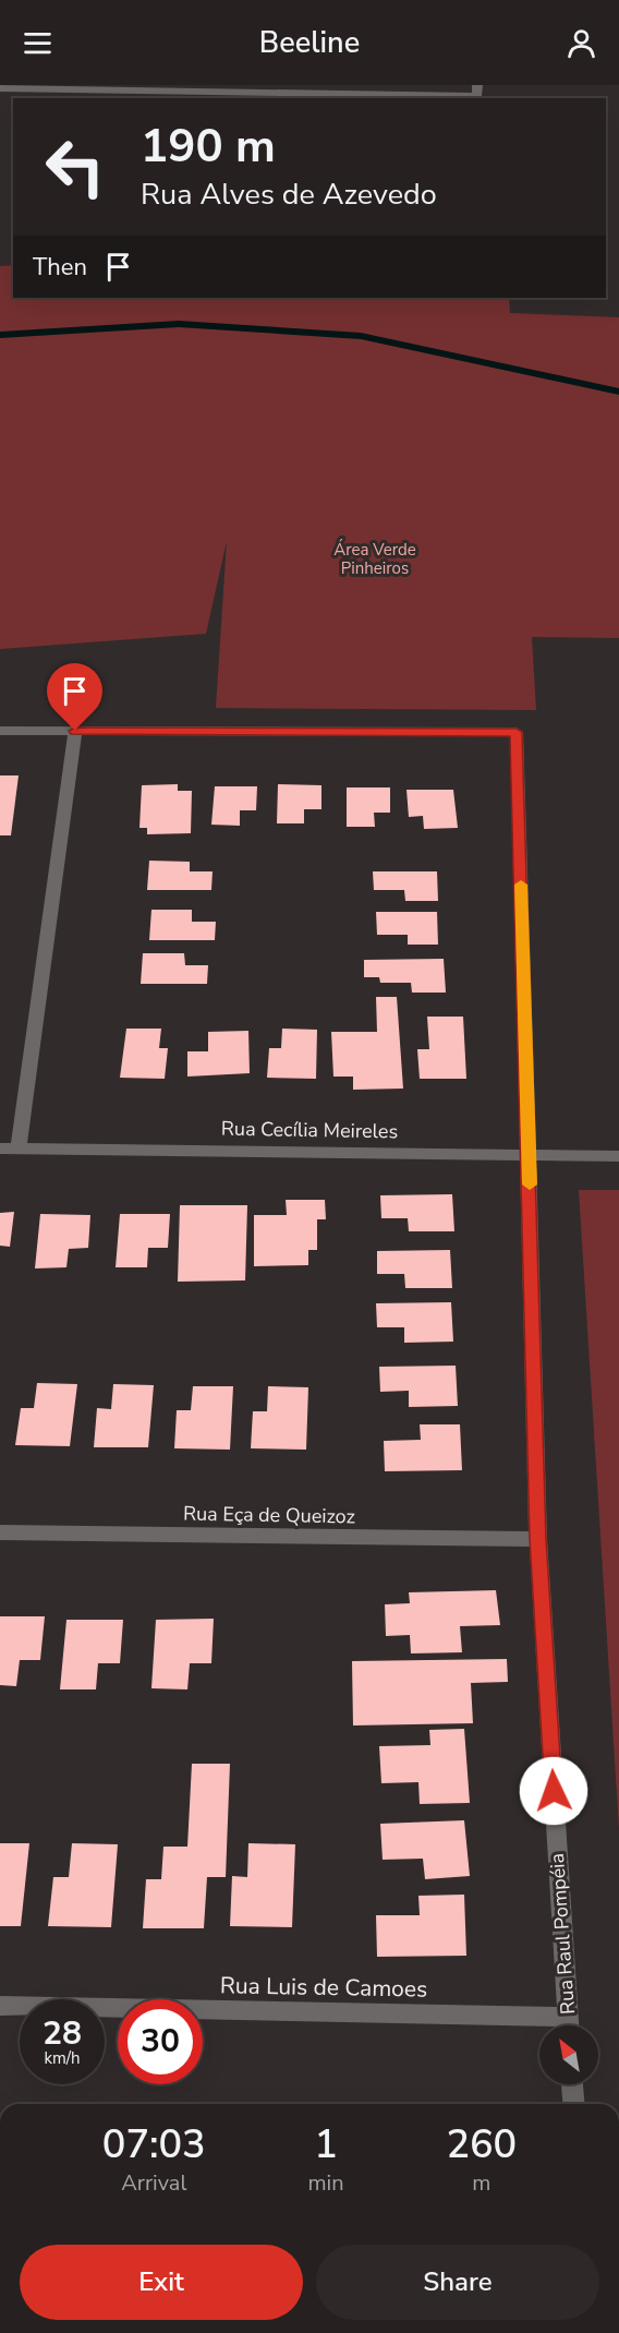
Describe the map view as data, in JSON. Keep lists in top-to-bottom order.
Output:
{
  "streets": {
    "street": [
      "Rua Cecília Meireles",
      "Rua Eça de Queizoz",
      "Rua Raul Pompéia",
      "Rua Luis de Camoes"
    ]
  },
  "crossings": [
    ["Rua Cecília Meireles", "Rua Raul Pompéia"],
    ["Rua Eça de Queizoz", "Rua Raul Pompéia"]
  ],
  "parks": ["Área Verde Pinheiros"],
  "north": "top left",
  "page": {
    "header": "Beeline",
    "turn": ["190 m", "Rua Alves de Azevedo"],
    "then": "Then",
    "speed": "28 km/h",
    "limit": "30",
    "eta": [
      "07:03",
      "Arrival",
      "1",
      "min",
      "260",
      "m"
    ],
    "buttons": ["Exit", "Share"]
  }
}
